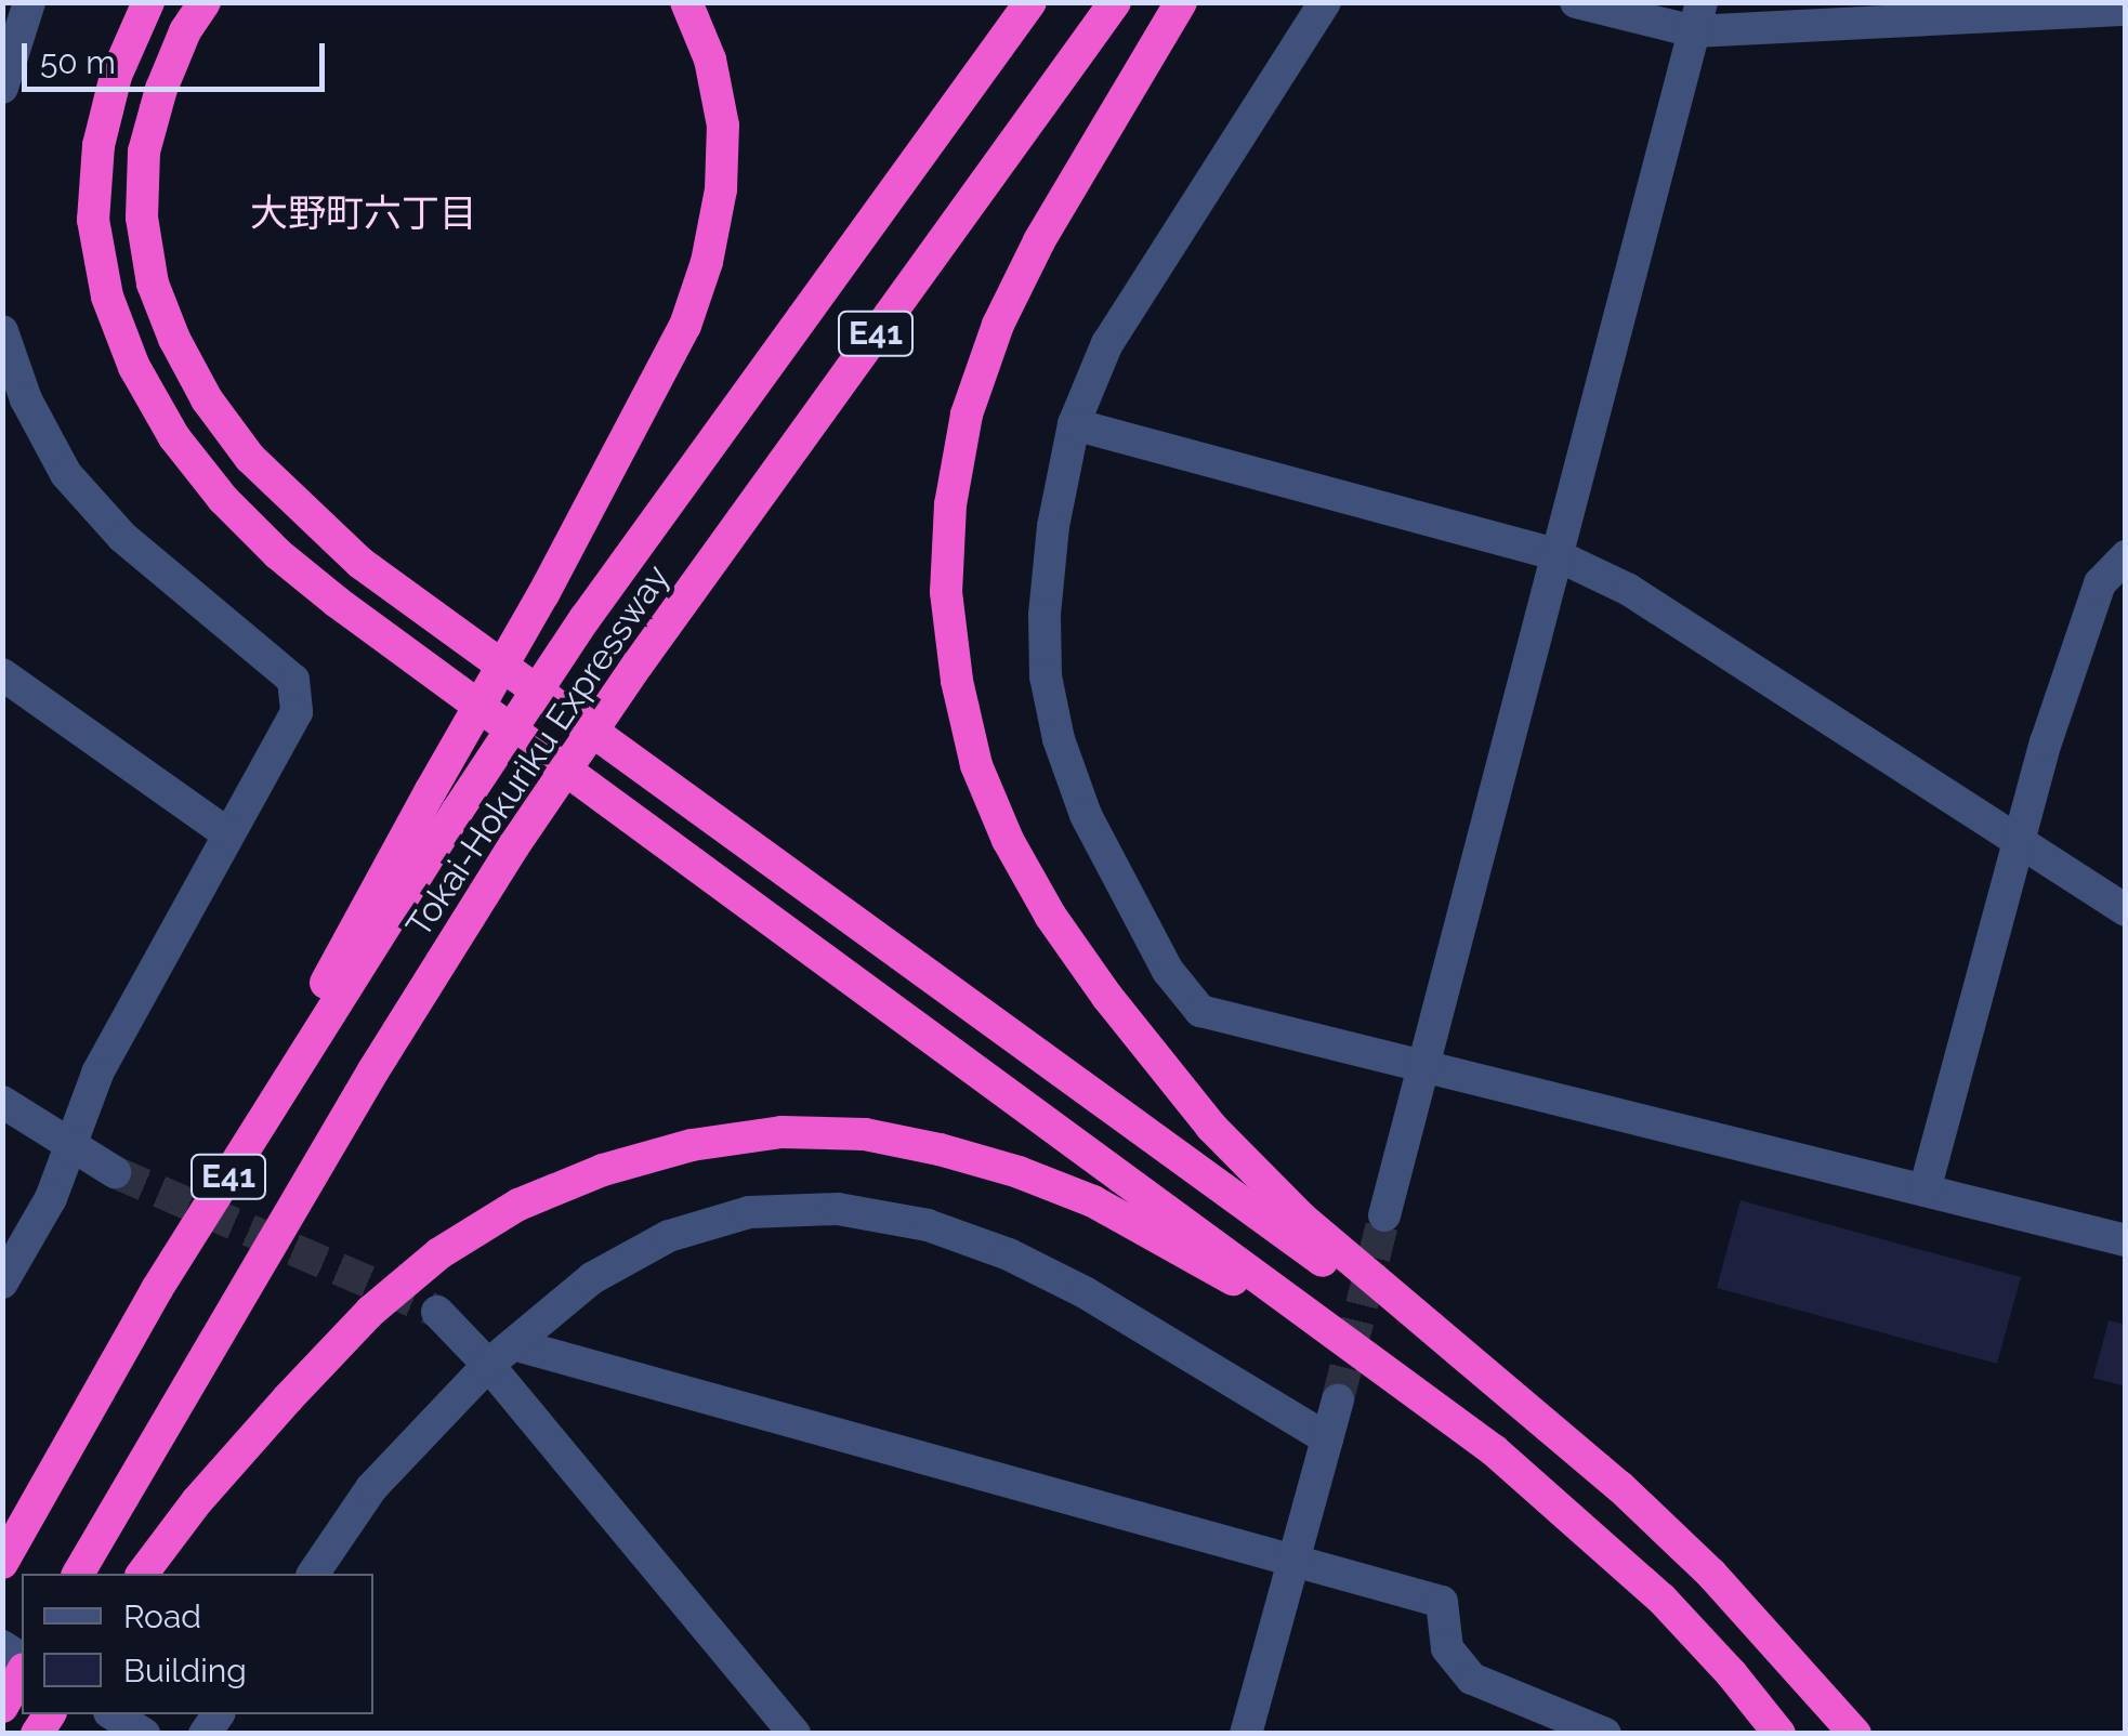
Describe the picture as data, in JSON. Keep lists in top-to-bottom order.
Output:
{
  "streets": {
    "highway": ["E41", "Tokai-Hokuriku Expressway"]
  },
  "districts": ["大野町六丁目"],
  "legend": ["Road", "Building"],
  "scale_bar": "50 m"
}
